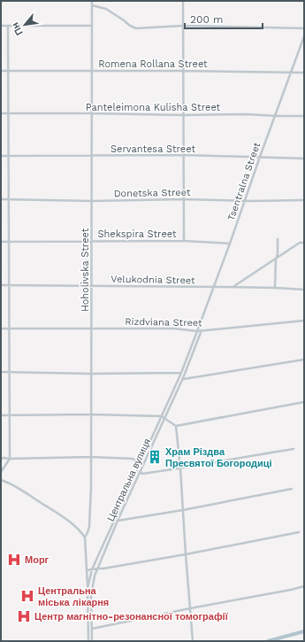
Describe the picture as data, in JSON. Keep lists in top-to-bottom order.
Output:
{
  "streets": {
    "street": [
      "Romena Rollana Street",
      "Panteleimona Kulisha Street",
      "Servantesa Street",
      "Tsentralna Street",
      "Donetska Street",
      "Shekspira Street",
      "Hoholivska Street",
      "Velukodnia Street",
      "Rizdviana Street",
      "Центральна вулиця"
    ]
  },
  "crossings": [
    ["Romena Rollana Street", "Tsentralna Street"],
    ["Romena Rollana Street", "Hoholivska Street"],
    ["Panteleimona Kulisha Street", "Tsentralna Street"],
    ["Panteleimona Kulisha Street", "Hoholivska Street"],
    ["Servantesa Street", "Tsentralna Street"],
    ["Servantesa Street", "Hoholivska Street"],
    ["Tsentralna Street", "Donetska Street"],
    ["Tsentralna Street", "Shekspira Street"],
    ["Tsentralna Street", "Velukodnia Street"],
    ["Tsentralna Street", "Rizdviana Street"],
    ["Tsentralna Street", "Центральна вулиця"],
    ["Donetska Street", "Hoholivska Street"],
    ["Shekspira Street", "Hoholivska Street"],
    ["Hoholivska Street", "Velukodnia Street"],
    ["Hoholivska Street", "Rizdviana Street"],
    ["Rizdviana Street", "Центральна вулиця"]
  ],
  "places": {
    "building": ["Храм Різдва Пресвятої Богородиці"],
    "hospital": ["Морг", "Центральна міська лікарня", "Центр магнітно-резонансної томографії"]
  },
  "scale_bar": "200 m",
  "north": "bottom left"
}
